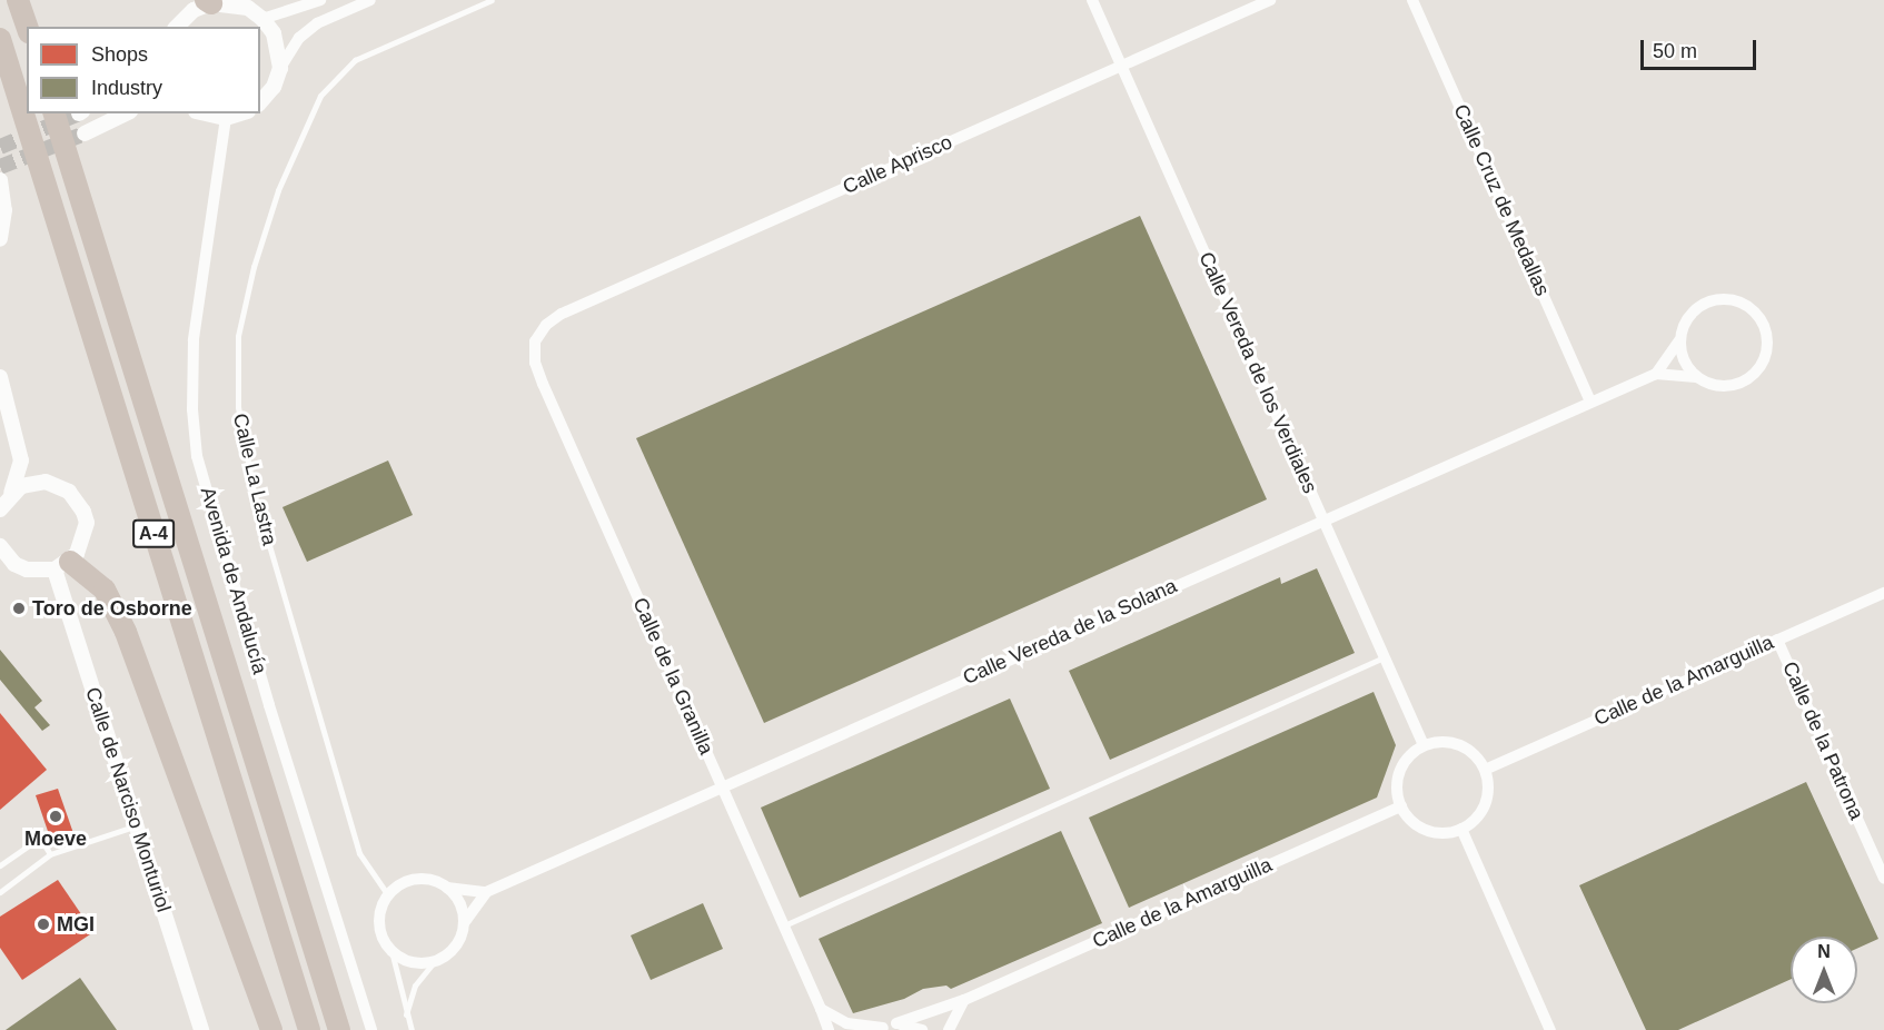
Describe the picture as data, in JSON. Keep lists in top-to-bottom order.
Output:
{
  "streets": {
    "highway": ["A-4"],
    "street": [
      "Calle Aprisco",
      "Calle Cruz de Medallas",
      "Calle Vereda de los Verdiales",
      "Avenida de Andalucía",
      "Calle Vereda de la Solana",
      "Calle de la Granilla",
      "Calle de la Amarguilla",
      "Calle de la Patrona",
      "Calle de Narciso Monturiol"
    ],
    "lane": ["Calle La Lastra"]
  },
  "crossings": [
    ["Calle Aprisco", "Calle Vereda de los Verdiales"],
    ["Calle Aprisco", "Calle de la Granilla"],
    ["Calle Cruz de Medallas", "Calle Vereda de la Solana"],
    ["Calle Vereda de los Verdiales", "Calle Vereda de la Solana"],
    ["Calle Vereda de los Verdiales", "Calle de la Amarguilla"],
    ["Calle Vereda de la Solana", "Calle de la Granilla"],
    ["Calle de la Amarguilla", "Calle de la Patrona"]
  ],
  "places": ["Toro de Osborne", "Moeve", "MGI"],
  "legend": ["Shops", "Industry"],
  "scale_bar": "50 m",
  "north": "top"
}
